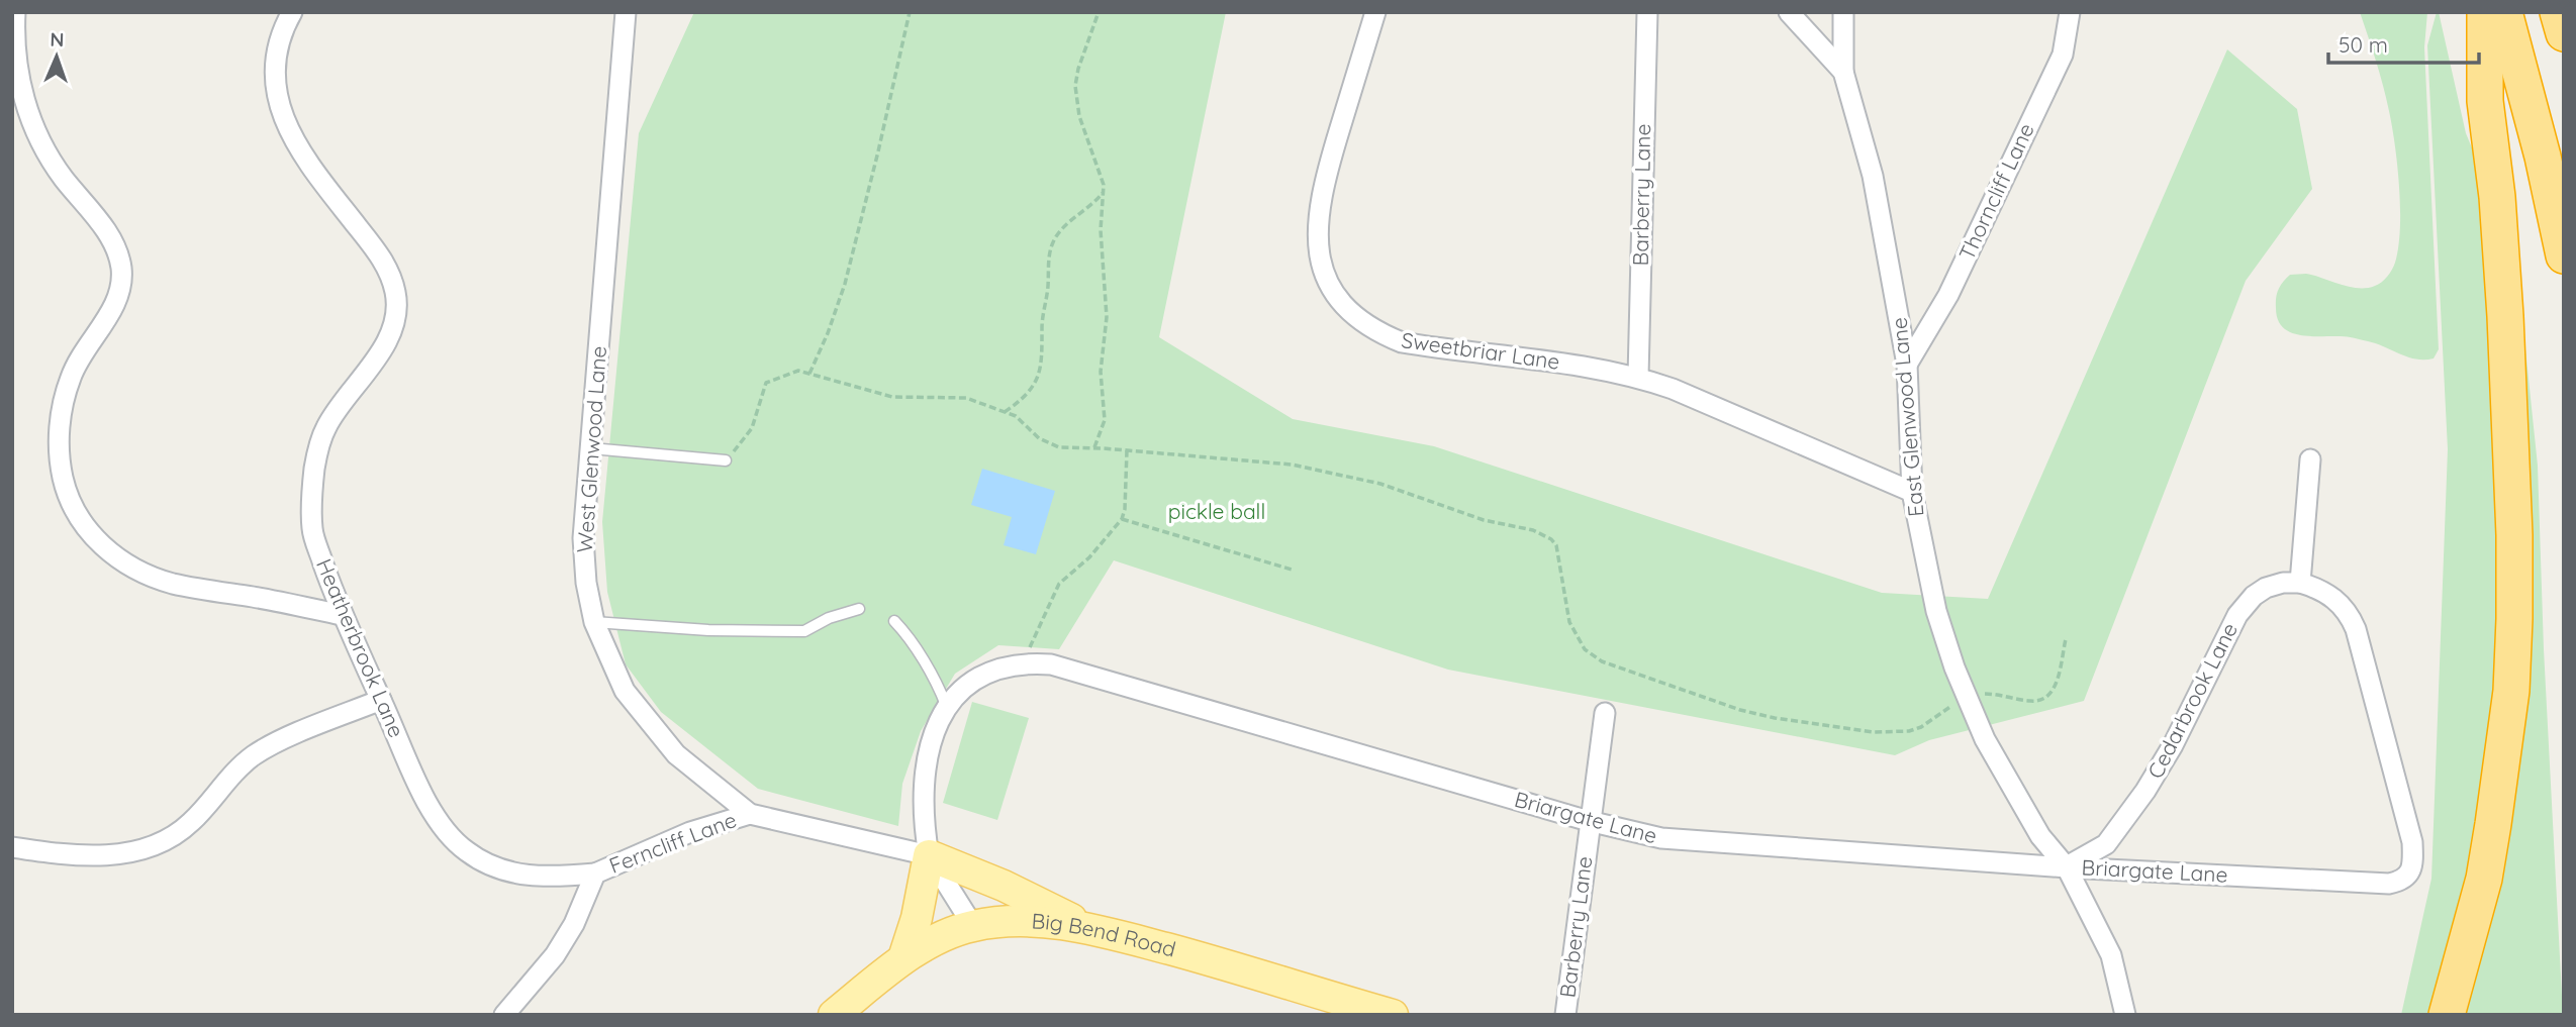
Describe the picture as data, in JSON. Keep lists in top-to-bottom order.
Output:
{
  "streets": {
    "main road": ["Big Bend Road"],
    "street": [
      "Thorncliff Lane",
      "Barberry Lane",
      "Sweetbriar Lane",
      "East Glenwood Lane",
      "West Glenwood Lane",
      "Heatherbrook Lane",
      "Cedarbrook Lane",
      "Briargate Lane",
      "Ferncliff Lane"
    ]
  },
  "crossings": [
    ["Thorncliff Lane", "East Glenwood Lane"],
    ["Barberry Lane", "Sweetbriar Lane"],
    ["Barberry Lane", "Briargate Lane"],
    ["Sweetbriar Lane", "East Glenwood Lane"],
    ["East Glenwood Lane", "Cedarbrook Lane"],
    ["East Glenwood Lane", "Briargate Lane"],
    ["West Glenwood Lane", "Briargate Lane"],
    ["West Glenwood Lane", "Ferncliff Lane"],
    ["Heatherbrook Lane", "Ferncliff Lane"],
    ["Cedarbrook Lane", "Briargate Lane"]
  ],
  "parks": ["pickle ball"],
  "scale_bar": "50 m",
  "north": "top"
}
